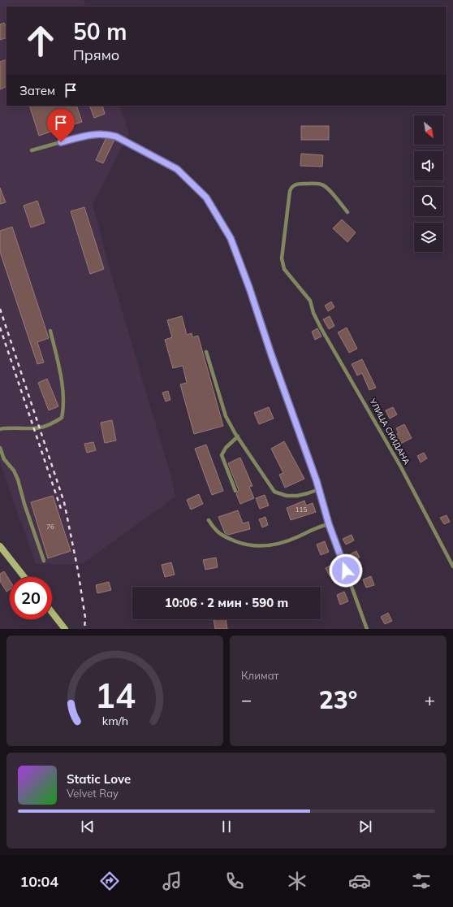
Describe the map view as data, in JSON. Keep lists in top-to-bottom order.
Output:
{
  "streets": {
    "lane": ["УЛИЦА СКИДАНА"]
  },
  "house_numbers": ["115", "76"],
  "north": "bottom right",
  "page": {
    "turn": ["50 m", "Прямо"],
    "then": "Затем",
    "limit": "20",
    "trip": "10:06 · 2 мин · 590 m",
    "tile": "Климат",
    "heat": ["−", "23°", "+"],
    "song": ["Static Love", "Velvet Ray"],
    "tabs": "10:04",
    "gauge": ["14", "km/h"]
  }
}
